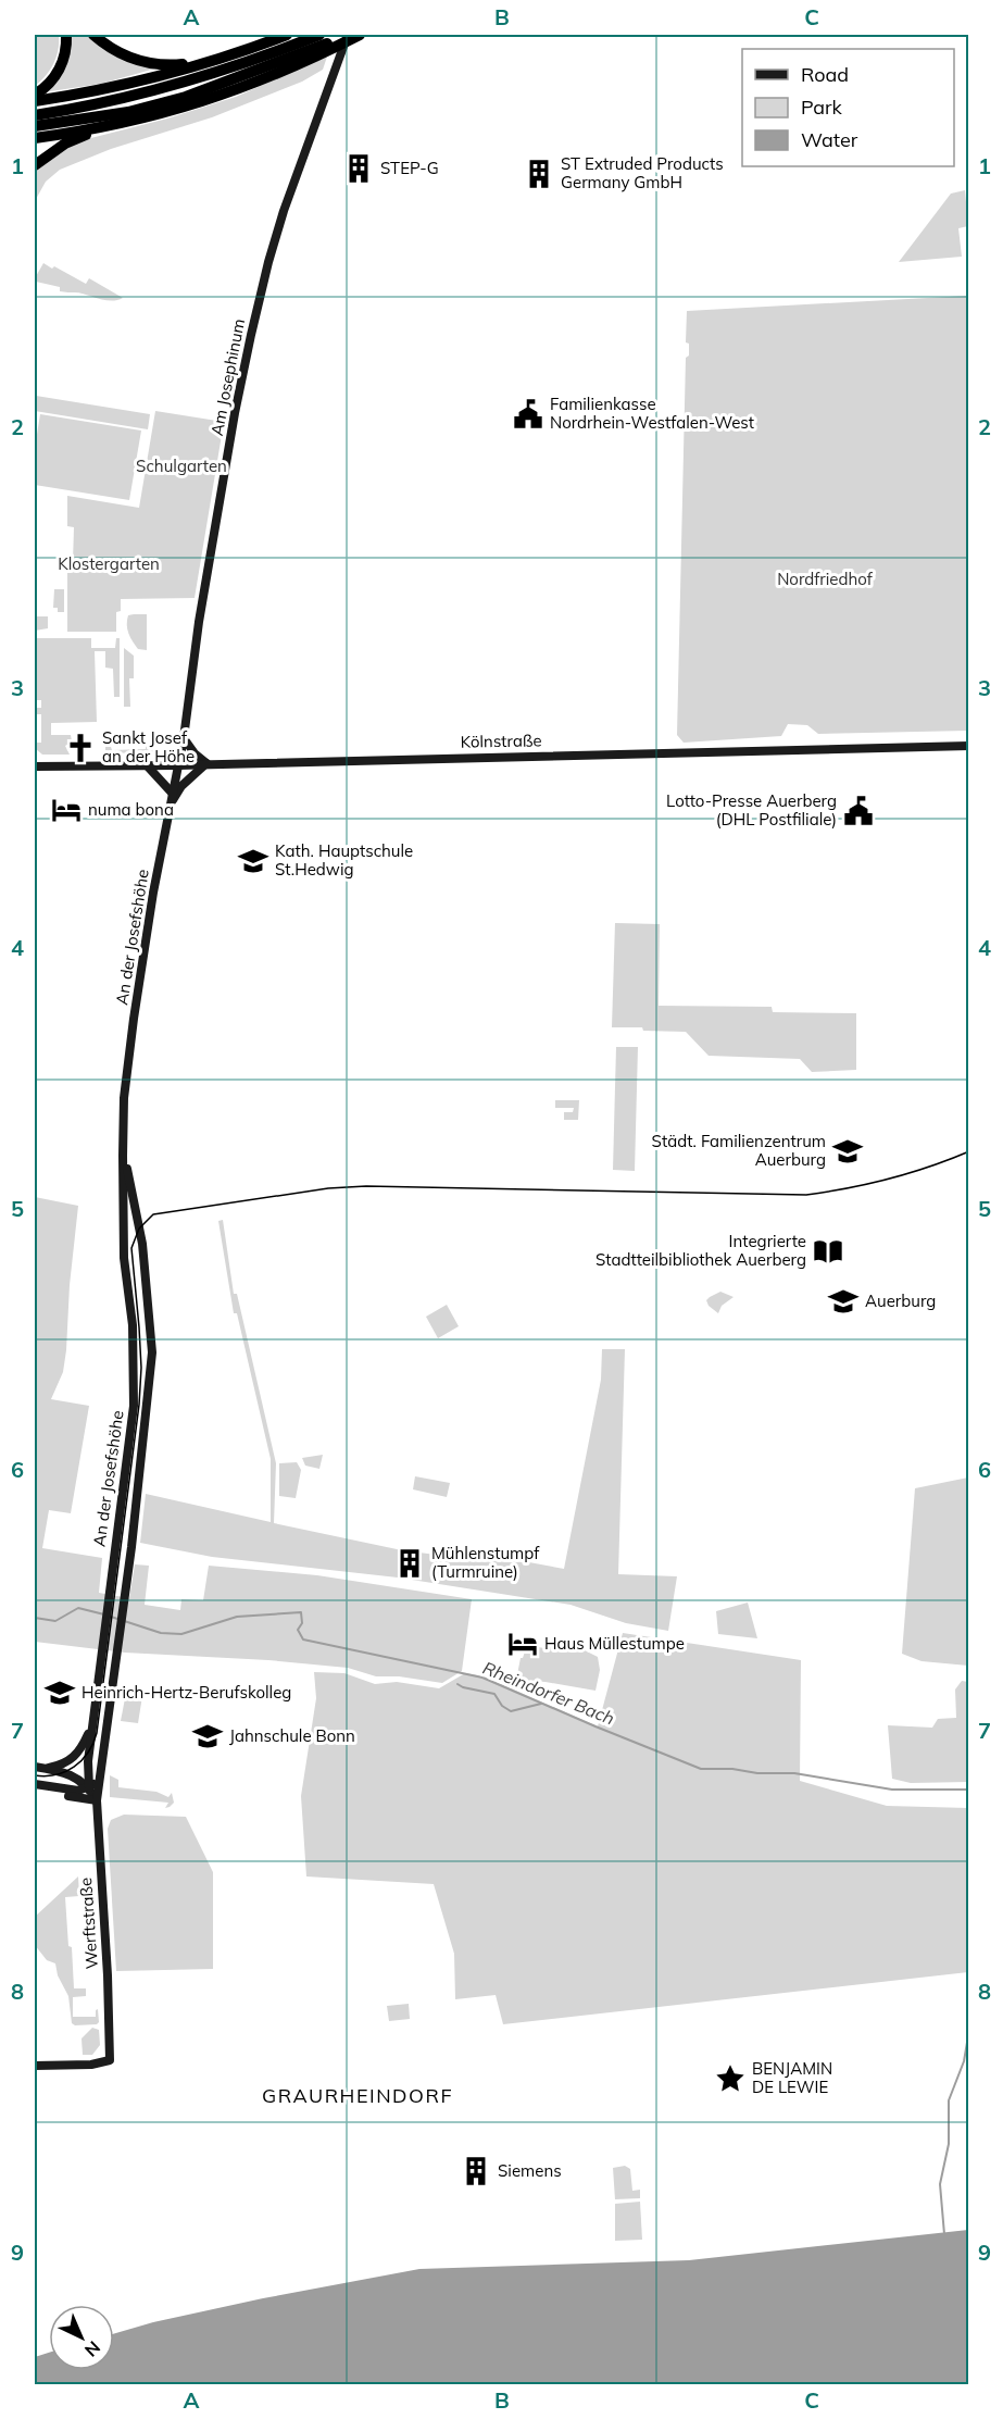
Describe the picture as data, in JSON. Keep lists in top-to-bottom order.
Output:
{
  "streets": {
    "street": [
      "Am Josephinum",
      "Kölnstraße",
      "An der Josefshöhe",
      "Werftstraße"
    ]
  },
  "crossings": [
    ["Am Josephinum", "Kölnstraße"],
    ["Am Josephinum", "An der Josefshöhe"],
    ["Kölnstraße", "An der Josefshöhe"],
    ["An der Josefshöhe", "Werftstraße"]
  ],
  "districts": ["GRAURHEINDORF"],
  "water": ["Rheindorfer Bach"],
  "parks": ["Schulgarten", "Klostergarten", "Nordfriedhof"],
  "places": {
    "building": [
      "STEP-G",
      "ST Extruded Products Germany GmbH",
      "Mühlenstumpf (Turmruine)",
      "Siemens"
    ],
    "public building": ["Familienkasse Nordrhein-Westfalen-West", "Lotto-Presse Auerberg (DHL Postfiliale)"],
    "church": ["Sankt Josef an der Höhe"],
    "hotel": ["numa bona", "Haus Müllestumpe"],
    "school or university": [
      "Kath. Hauptschule St.Hedwig",
      "Städt. Familienzentrum Auerburg",
      "Auerburg",
      "Heinrich-Hertz-Berufskolleg",
      "Jahnschule Bonn"
    ],
    "library": ["Integrierte Stadtteilbibliothek Auerberg"],
    "place": ["BENJAMIN DE LEWIE"]
  },
  "legend": ["Road", "Park", "Water"],
  "north": "bottom right",
  "grid": {
    "columns": ["A", "B", "C"],
    "rows": [
      "1",
      "2",
      "3",
      "4",
      "5",
      "6",
      "7",
      "8",
      "9"
    ]
  }
}
